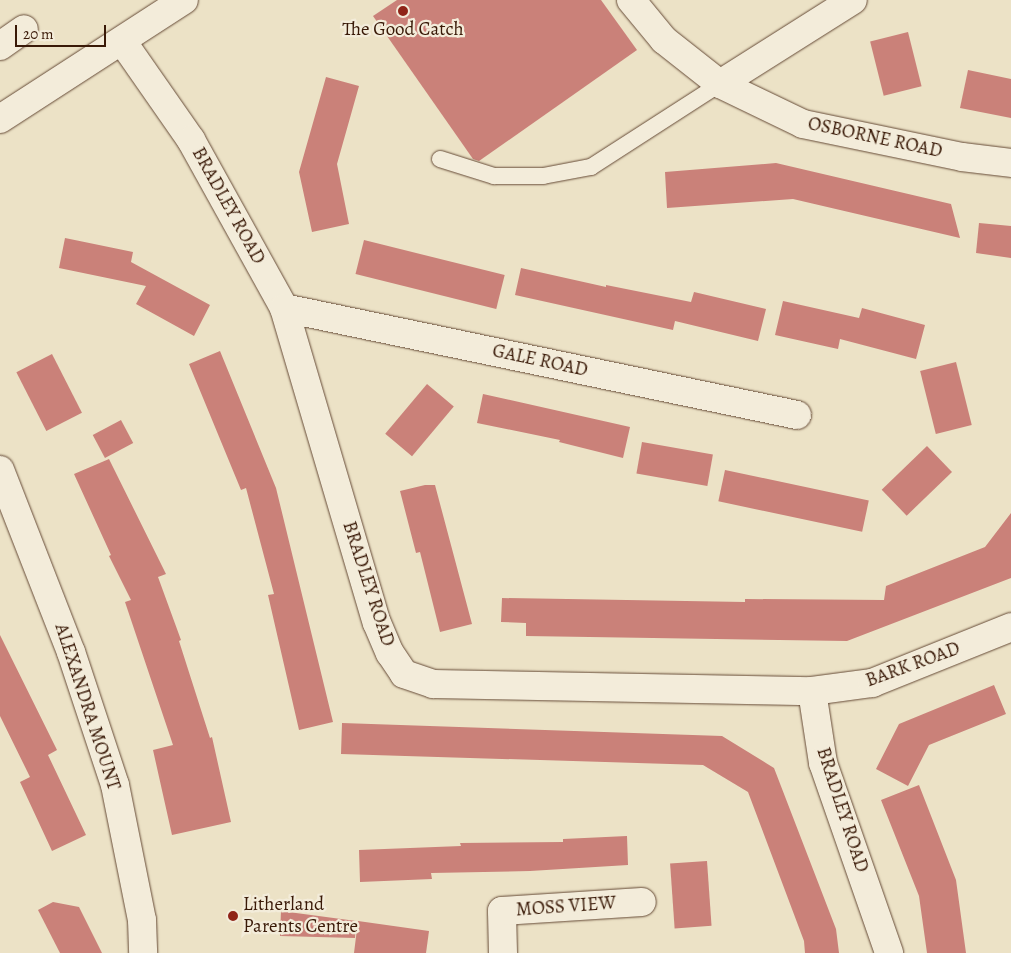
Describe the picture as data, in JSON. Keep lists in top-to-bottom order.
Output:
{
  "streets": {
    "street": [
      "OSBORNE ROAD",
      "BRADLEY ROAD",
      "GALE ROAD",
      "BARK ROAD",
      "ALEXANDRA MOUNT",
      "MOSS VIEW"
    ]
  },
  "crossings": [
    ["BRADLEY ROAD", "GALE ROAD"],
    ["BRADLEY ROAD", "BARK ROAD"]
  ],
  "places": ["The Good Catch", "Litherland Parents Centre"],
  "scale_bar": "20 m"
}
